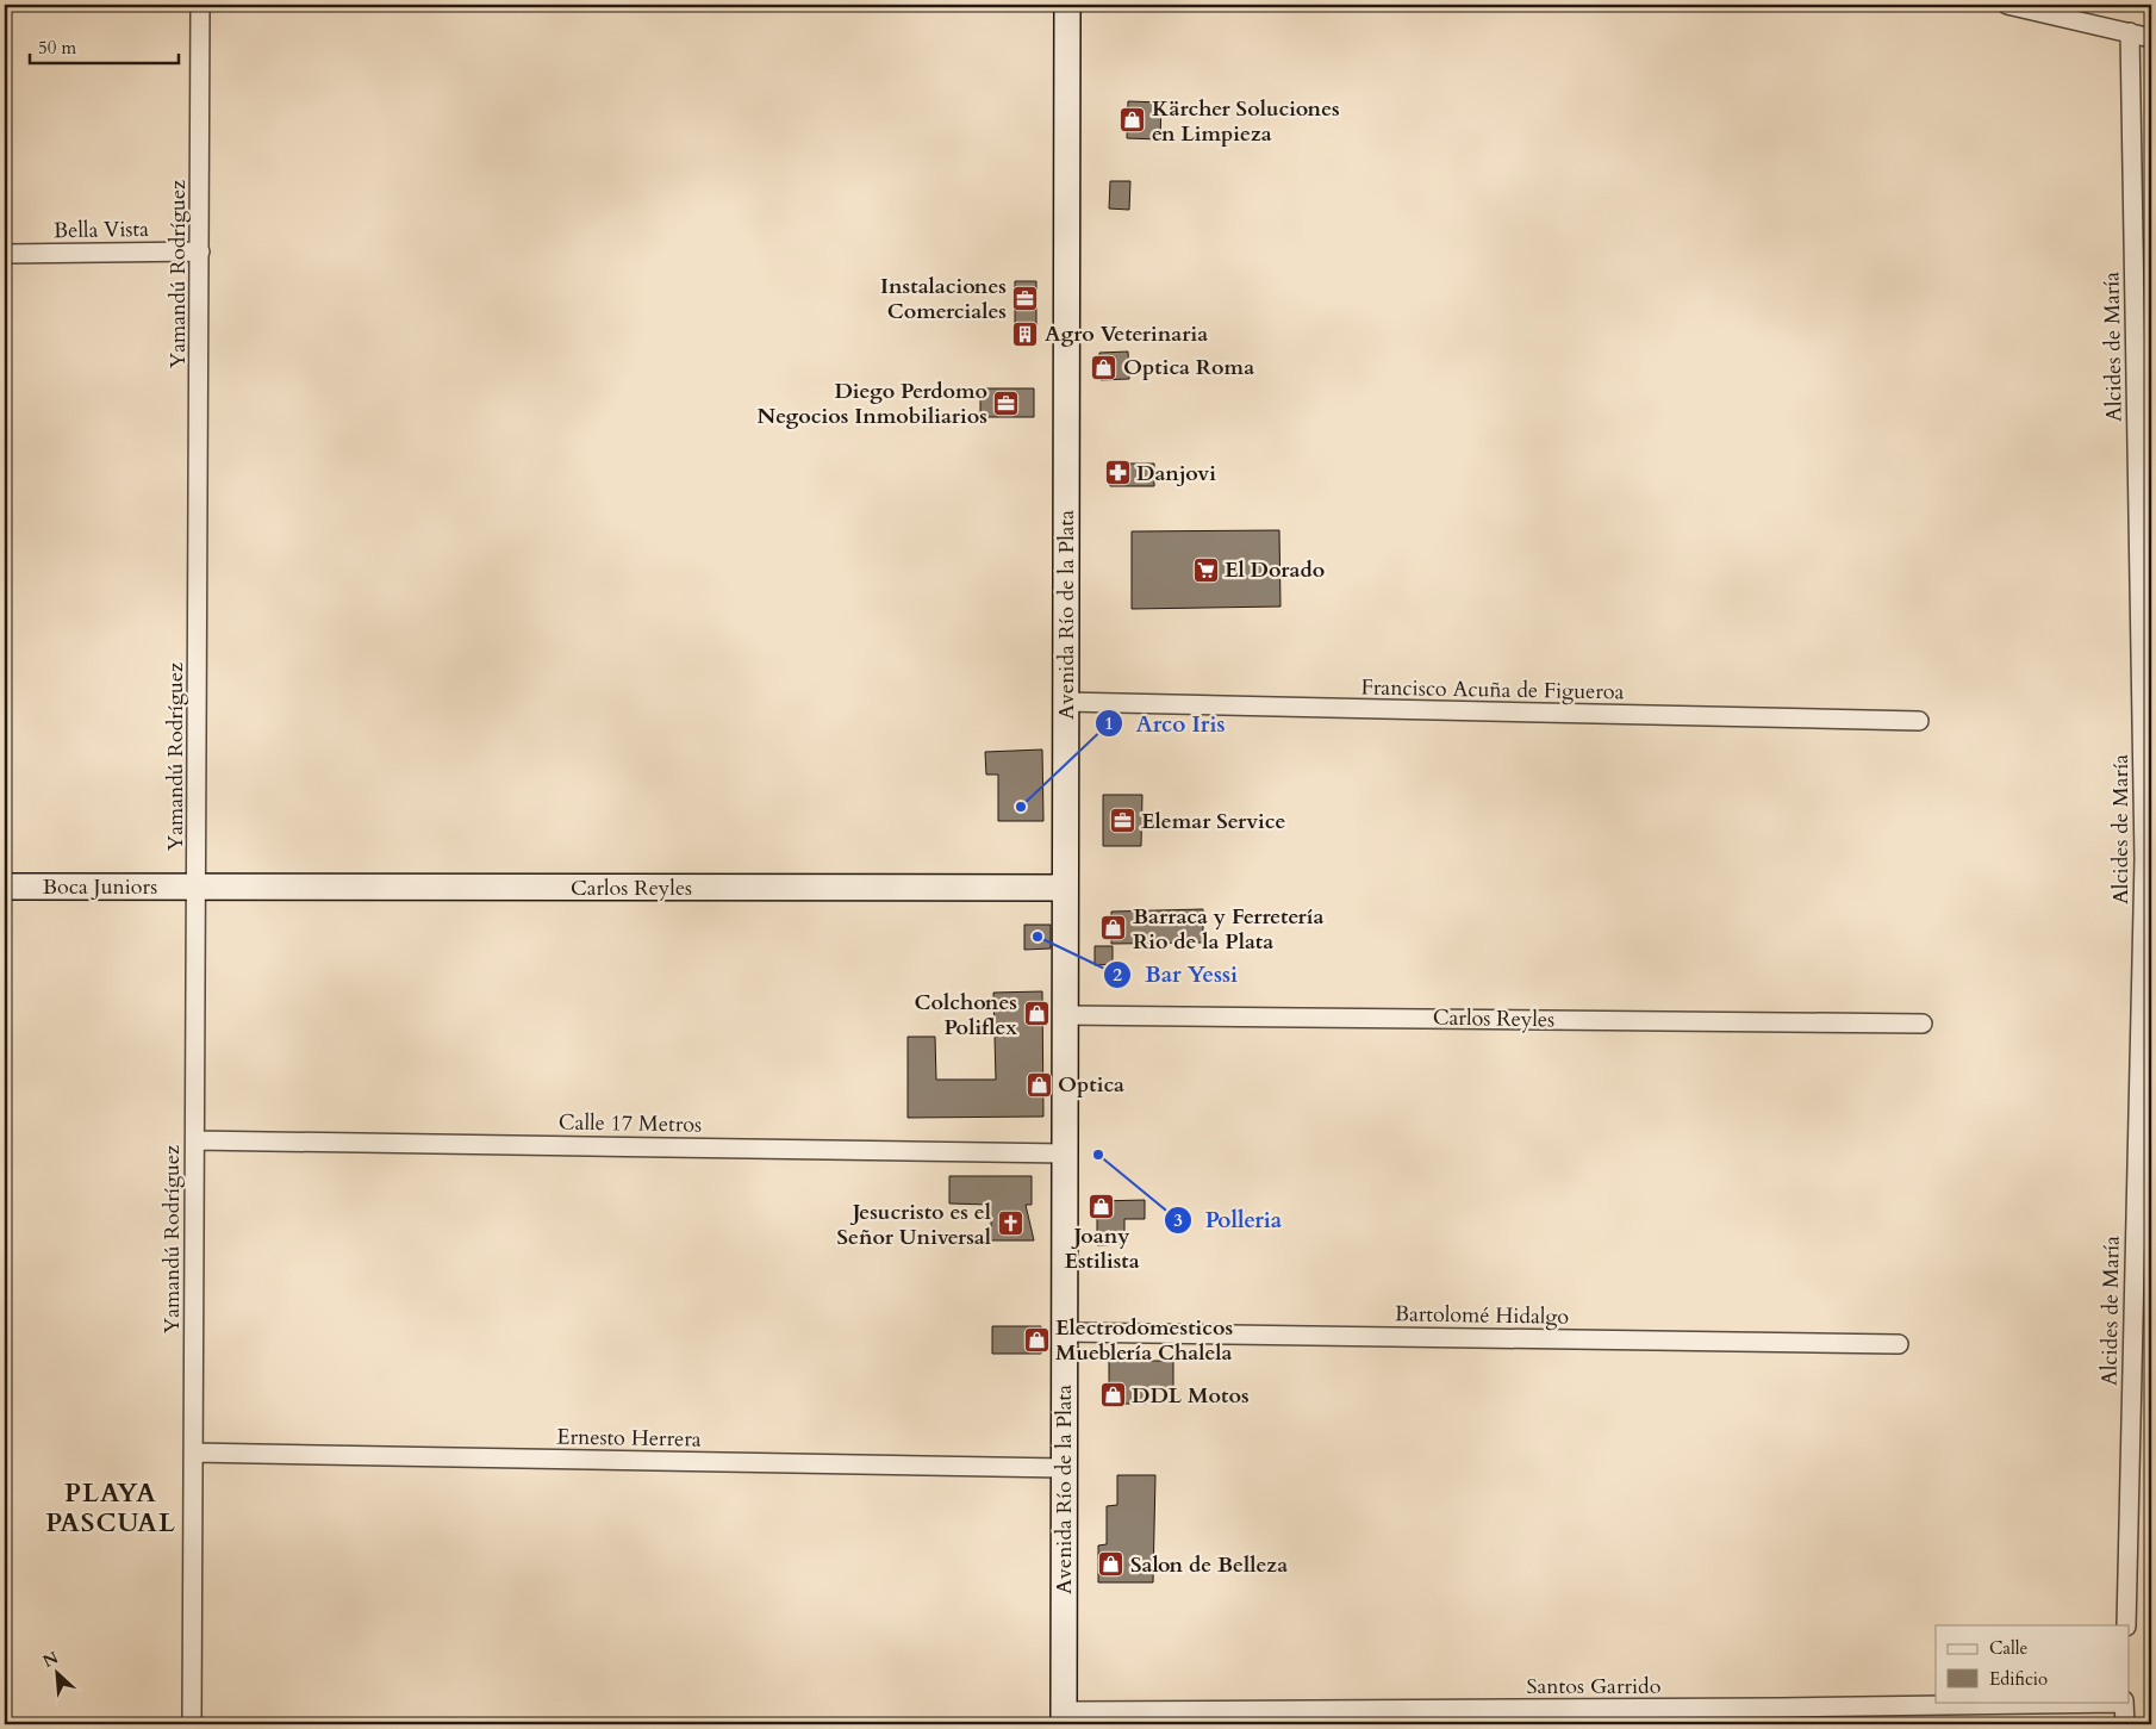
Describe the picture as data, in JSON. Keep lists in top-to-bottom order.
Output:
{
  "streets": {
    "street": [
      "Bella Vista",
      "Yamandú Rodríguez",
      "Alcides de María",
      "Avenida Río de la Plata",
      "Francisco Acuña de Figueroa",
      "Boca Juniors",
      "Carlos Reyles",
      "Calle 17 Metros",
      "Bartolomé Hidalgo",
      "Ernesto Herrera",
      "Santos Garrido"
    ]
  },
  "crossings": [
    ["Bella Vista", "Yamandú Rodríguez"],
    ["Yamandú Rodríguez", "Boca Juniors"],
    ["Yamandú Rodríguez", "Carlos Reyles"],
    ["Yamandú Rodríguez", "Calle 17 Metros"],
    ["Yamandú Rodríguez", "Ernesto Herrera"],
    ["Avenida Río de la Plata", "Francisco Acuña de Figueroa"],
    ["Avenida Río de la Plata", "Carlos Reyles"],
    ["Avenida Río de la Plata", "Calle 17 Metros"],
    ["Avenida Río de la Plata", "Bartolomé Hidalgo"],
    ["Avenida Río de la Plata", "Ernesto Herrera"],
    ["Avenida Río de la Plata", "Santos Garrido"],
    ["Boca Juniors", "Carlos Reyles"]
  ],
  "districts": ["PLAYA PASCUAL"],
  "places": {
    "shop": [
      "Kärcher Soluciones en Limpieza",
      "Optica Roma",
      "Barraca y Ferretería Rio de la Plata",
      "Colchones Poliflex",
      "Optica",
      "Joany Estilista",
      "Electrodomesticos Mueblería Chalela",
      "DDL Motos",
      "Salon de Belleza"
    ],
    "office": ["Instalaciones Comerciales", "Diego Perdomo Negocios Inmobiliarios", "Elemar Service"],
    "building": ["Agro Veterinaria"],
    "pharmacy": ["Danjovi"],
    "supermarket": ["El Dorado"],
    "other": ["Arco Iris", "Bar Yessi", "Polleria"],
    "church": ["Jesucristo es el Señor Universal"]
  },
  "legend": ["Calle", "Edificio"],
  "scale_bar": "50 m",
  "north": "top left"
}
